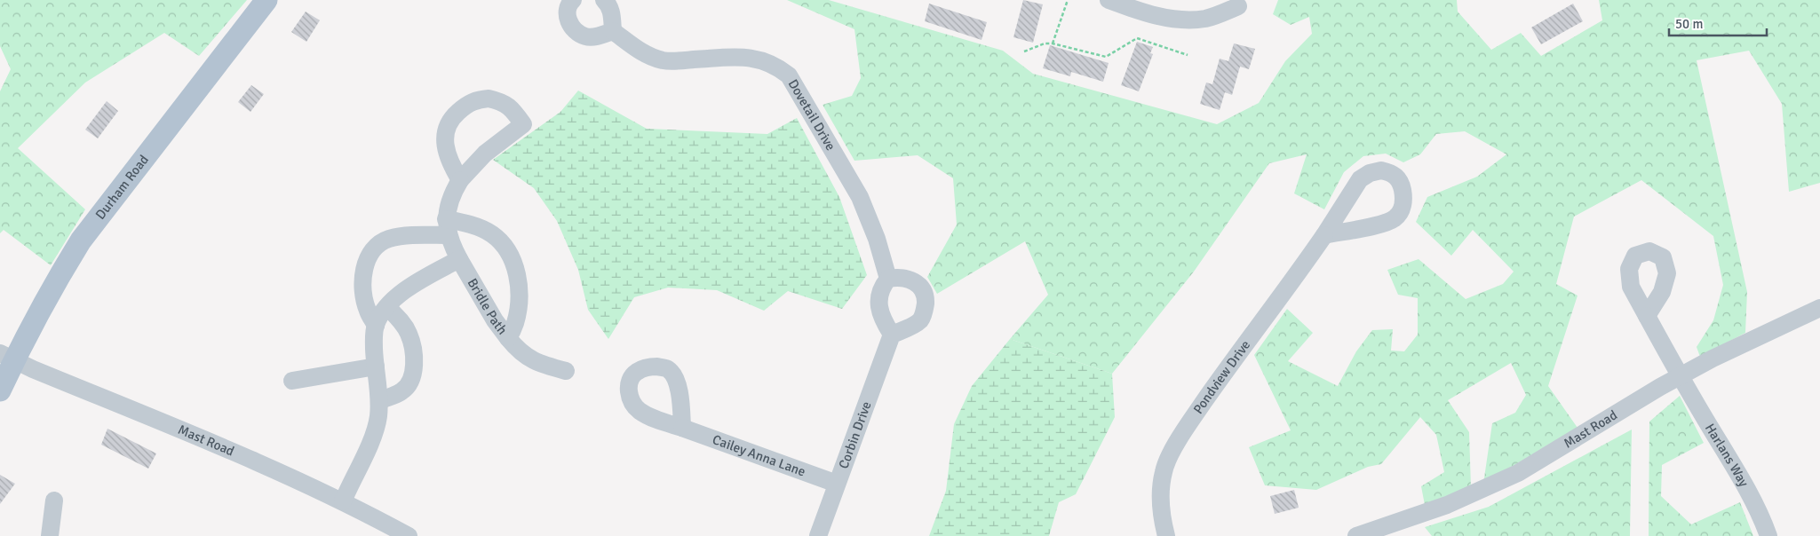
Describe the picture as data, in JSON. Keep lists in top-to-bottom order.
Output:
{
  "streets": {
    "main road": ["Durham Road"],
    "street": [
      "Dovetail Drive",
      "Bridle Path",
      "Pondview Drive",
      "Mast Road",
      "Corbin Drive",
      "Harlans Way",
      "Cailey Anna Lane"
    ]
  },
  "crossings": [
    ["Dovetail Drive", "Corbin Drive"],
    ["Durham Road", "Mast Road"],
    ["Mast Road", "Harlans Way"],
    ["Corbin Drive", "Cailey Anna Lane"]
  ],
  "scale_bar": "50 m"
}
